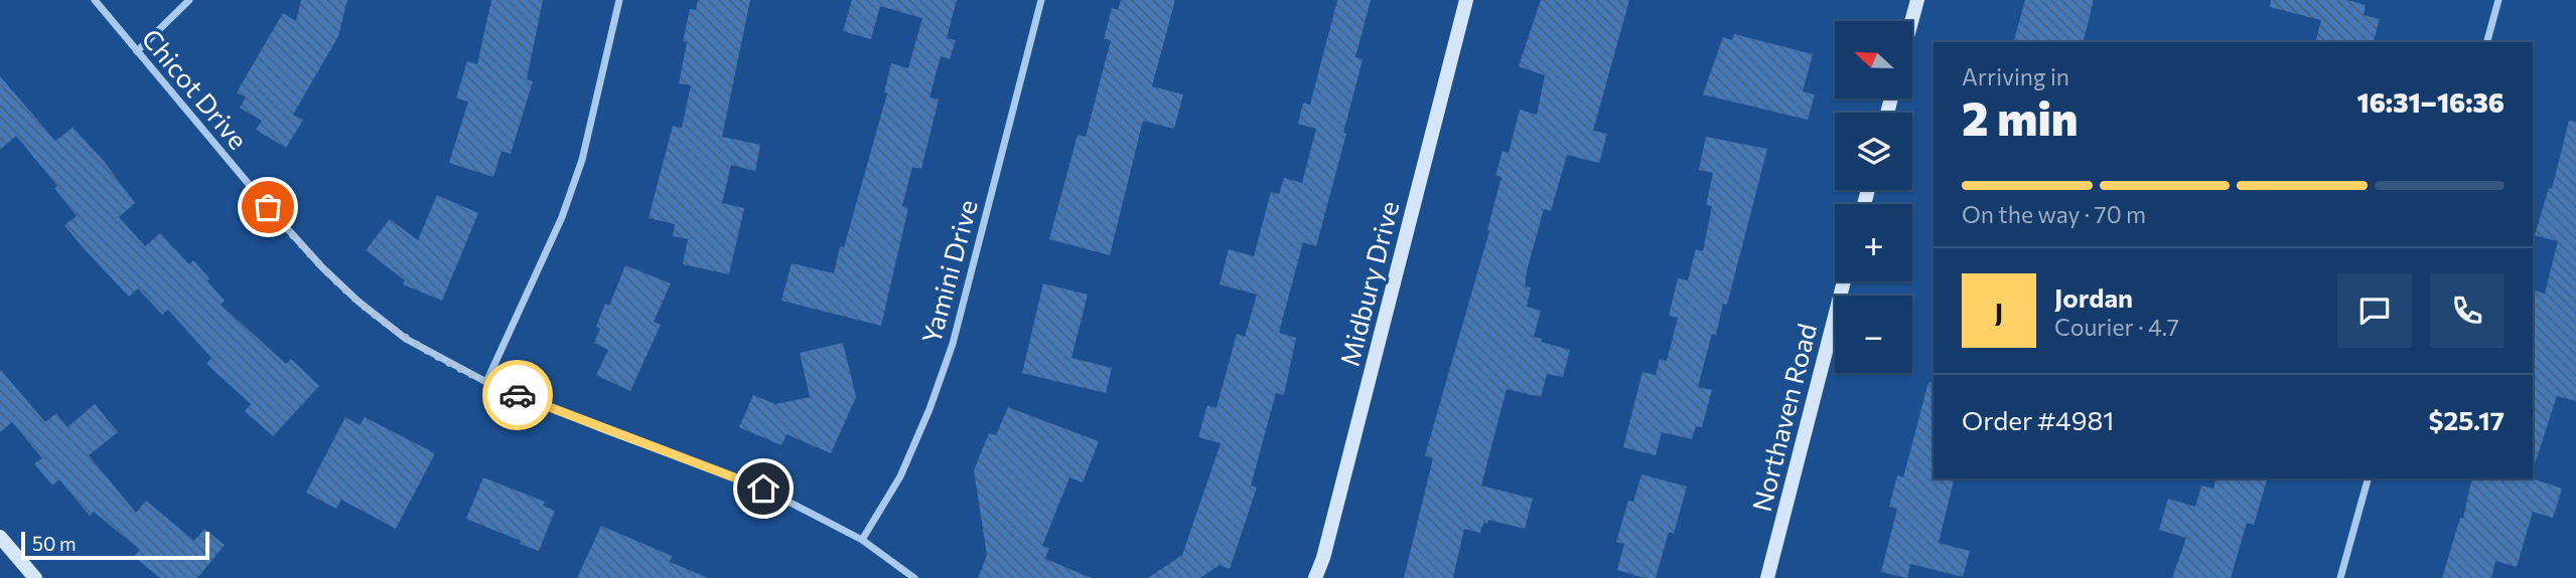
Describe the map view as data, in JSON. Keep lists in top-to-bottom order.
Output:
{
  "streets": {
    "street": [
      "Chicot Drive",
      "Yamini Drive",
      "Midbury Drive",
      "Northaven Road"
    ]
  },
  "crossings": [
    ["Chicot Drive", "Yamini Drive"]
  ],
  "scale_bar": "50 m",
  "north": "left",
  "page": {
    "map_buttons": ["+", "−"],
    "heading": ["2 min", "Arriving in", "16:31–16:36"],
    "panel": [
      "Jordan",
      "Courier · 4.7",
      "Order #4981",
      "$25.17"
    ],
    "bar": "On the way · 70 m",
    "round": "J",
    "scale": "50 m"
  }
}
